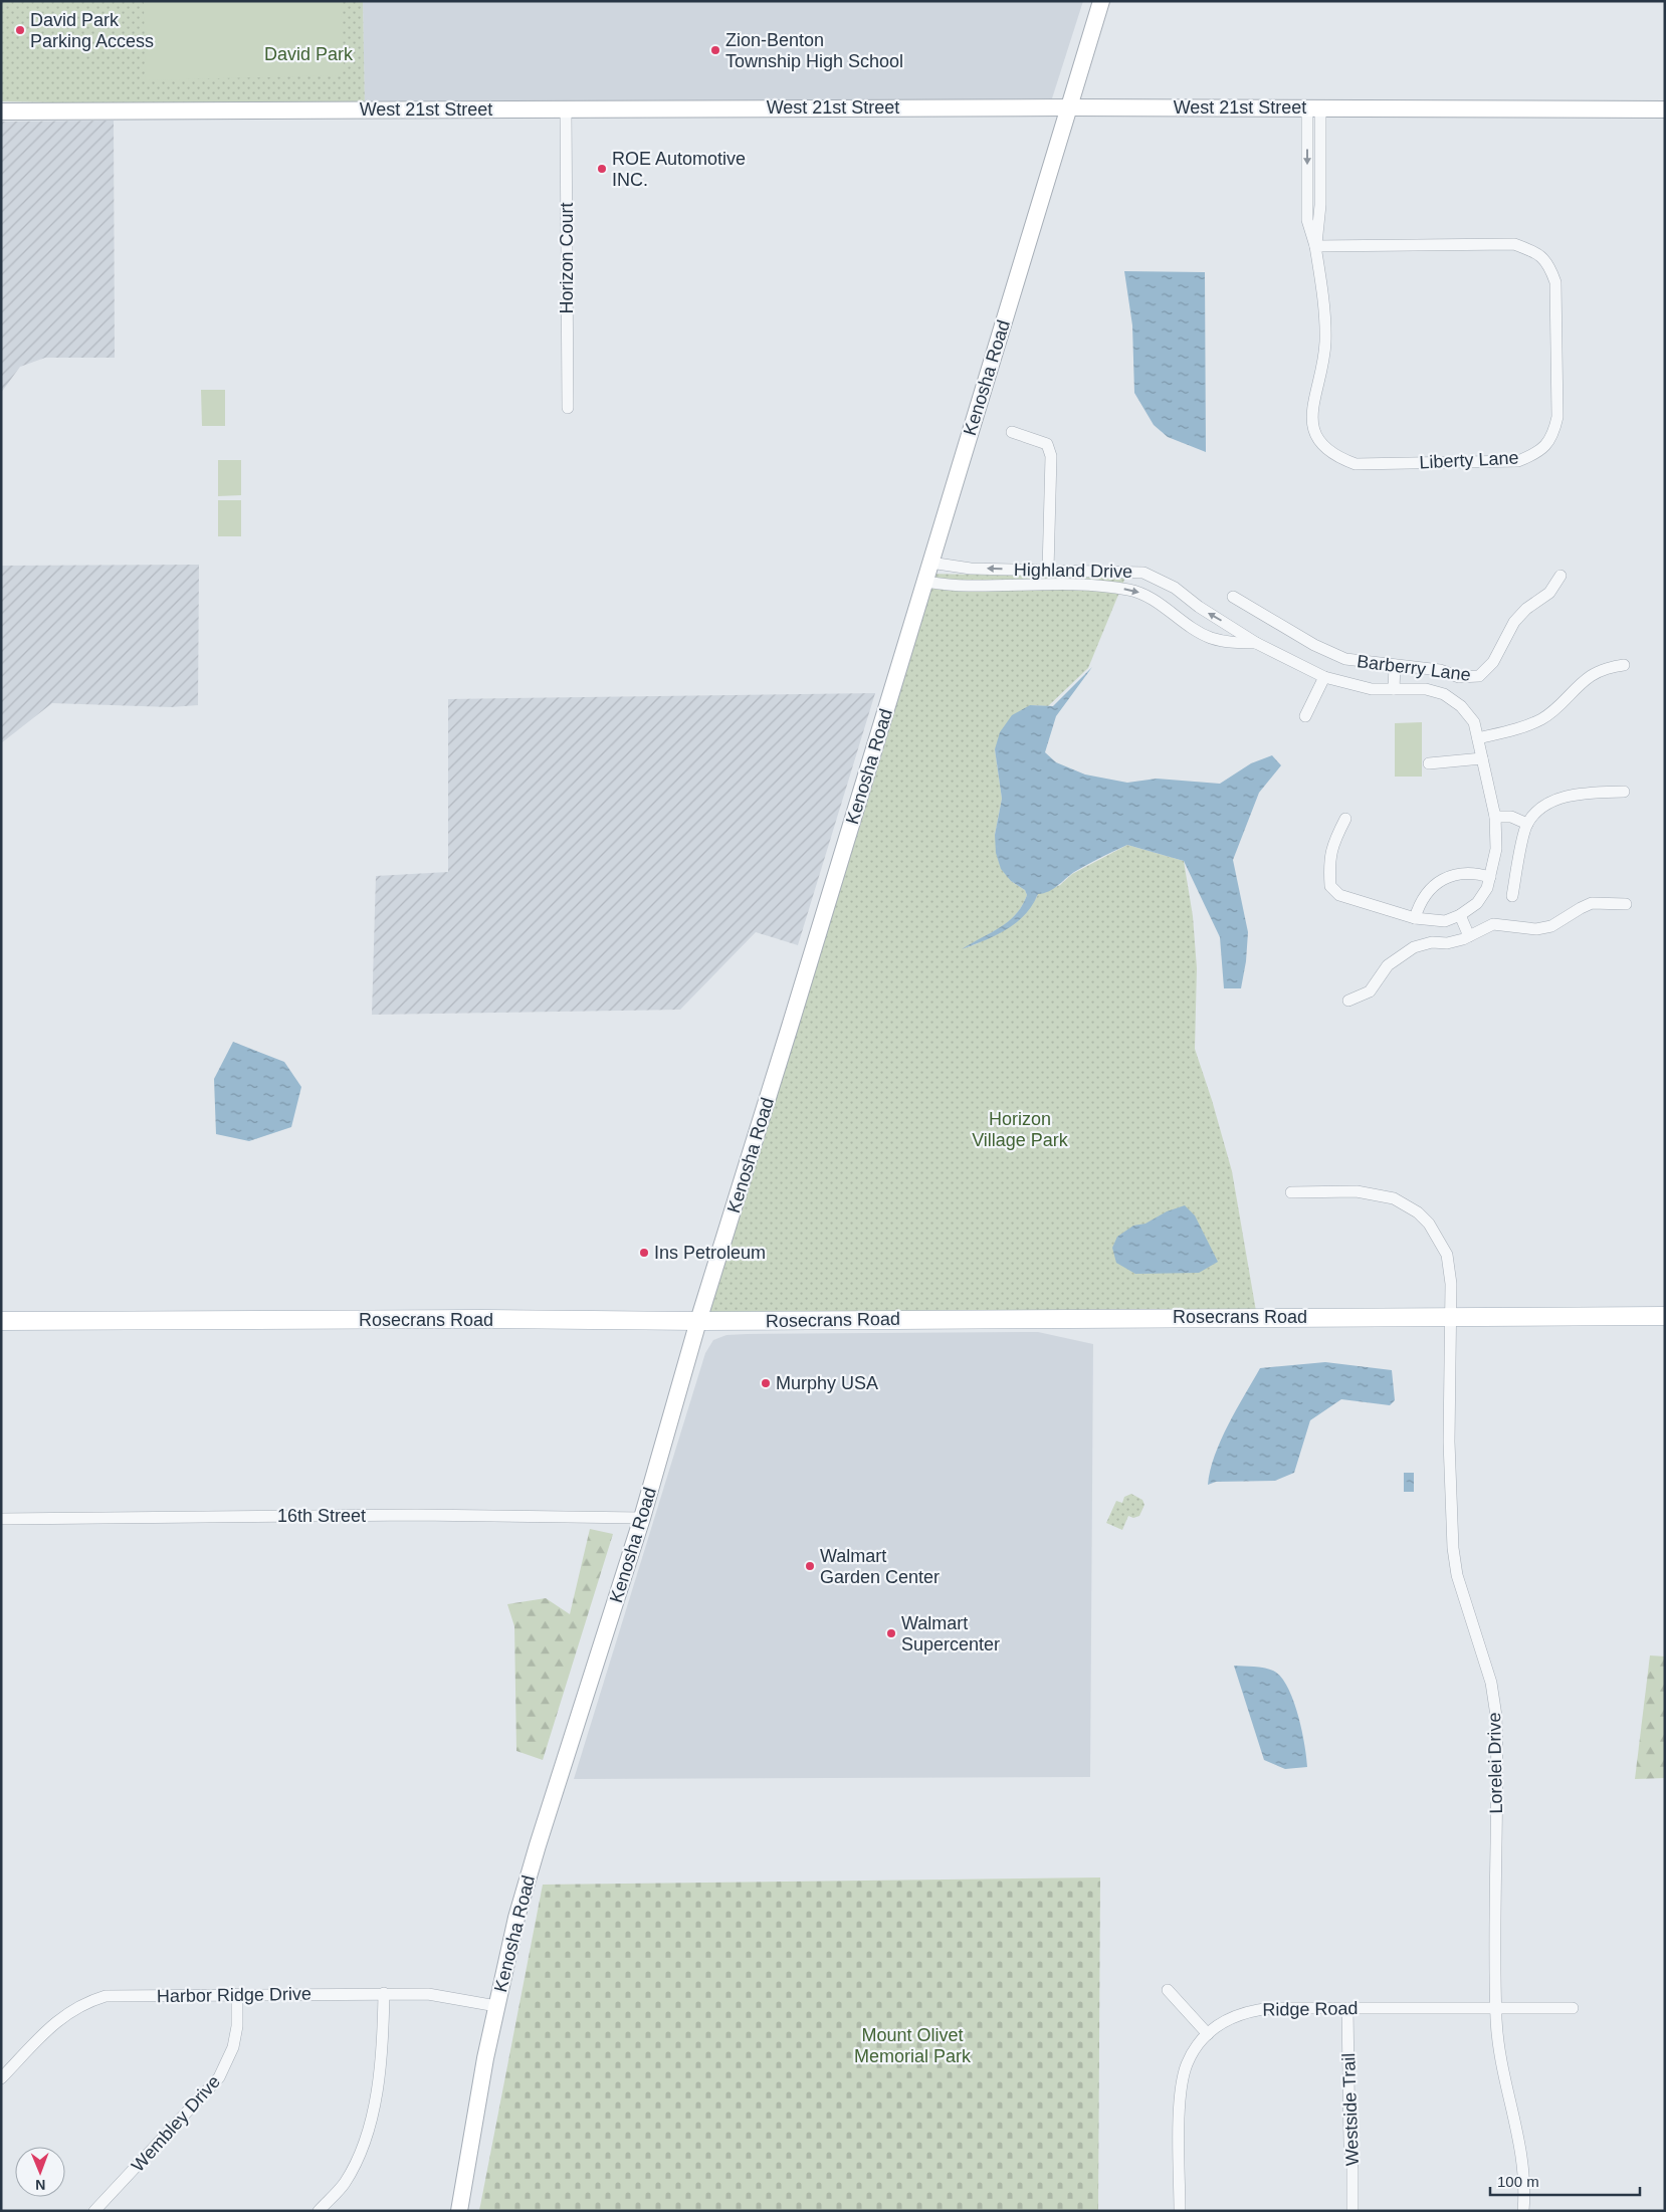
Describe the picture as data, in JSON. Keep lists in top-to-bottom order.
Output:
{
  "streets": {
    "main road": ["Rosecrans Road"],
    "street": [
      "West 21st Street",
      "Horizon Court",
      "Kenosha Road",
      "Liberty Lane",
      "Highland Drive",
      "Barberry Lane",
      "16th Street",
      "Lorelei Drive",
      "Harbor Ridge Drive",
      "Ridge Road",
      "Westside Trail",
      "Wembley Drive"
    ]
  },
  "crossings": [
    ["West 21st Street", "Horizon Court"],
    ["West 21st Street", "Kenosha Road"],
    ["West 21st Street", "Liberty Lane"],
    ["Kenosha Road", "Highland Drive"],
    ["Kenosha Road", "Rosecrans Road"],
    ["Kenosha Road", "16th Street"],
    ["Kenosha Road", "Harbor Ridge Drive"],
    ["Rosecrans Road", "Lorelei Drive"],
    ["Lorelei Drive", "Ridge Road"],
    ["Harbor Ridge Drive", "Wembley Drive"],
    ["Ridge Road", "Westside Trail"]
  ],
  "parks": ["David Park", "Horizon Village Park", "Mount Olivet Memorial Park"],
  "places": [
    "David Park Parking Access",
    "Zion-Benton Township High School",
    "ROE Automotive INC.",
    "Ins Petroleum",
    "Murphy USA",
    "Walmart Garden Center",
    "Walmart Supercenter"
  ],
  "scale_bar": "100 m",
  "north": "bottom"
}
